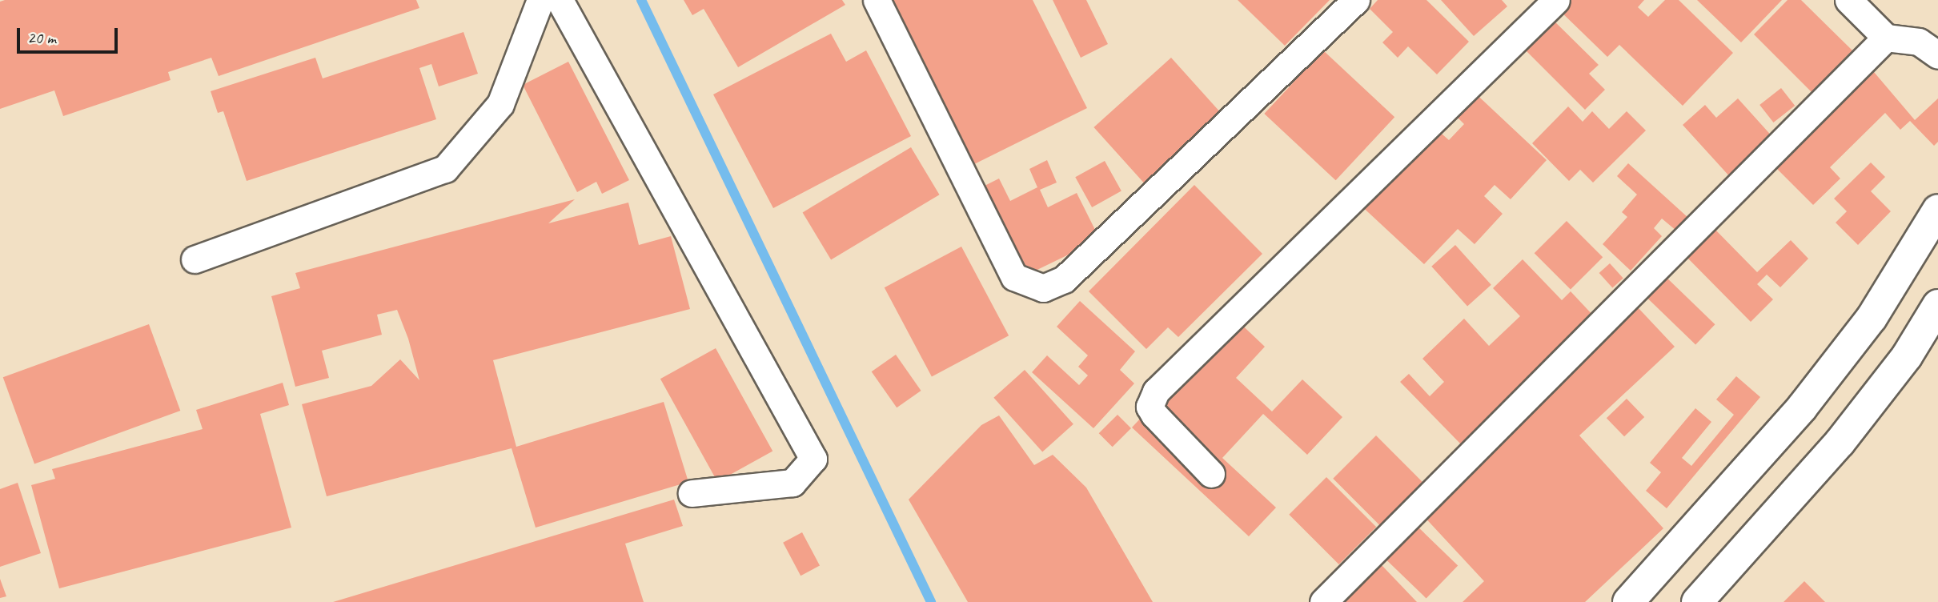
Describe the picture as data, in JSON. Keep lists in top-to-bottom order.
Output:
{
  "scale_bar": "20 m"
}
